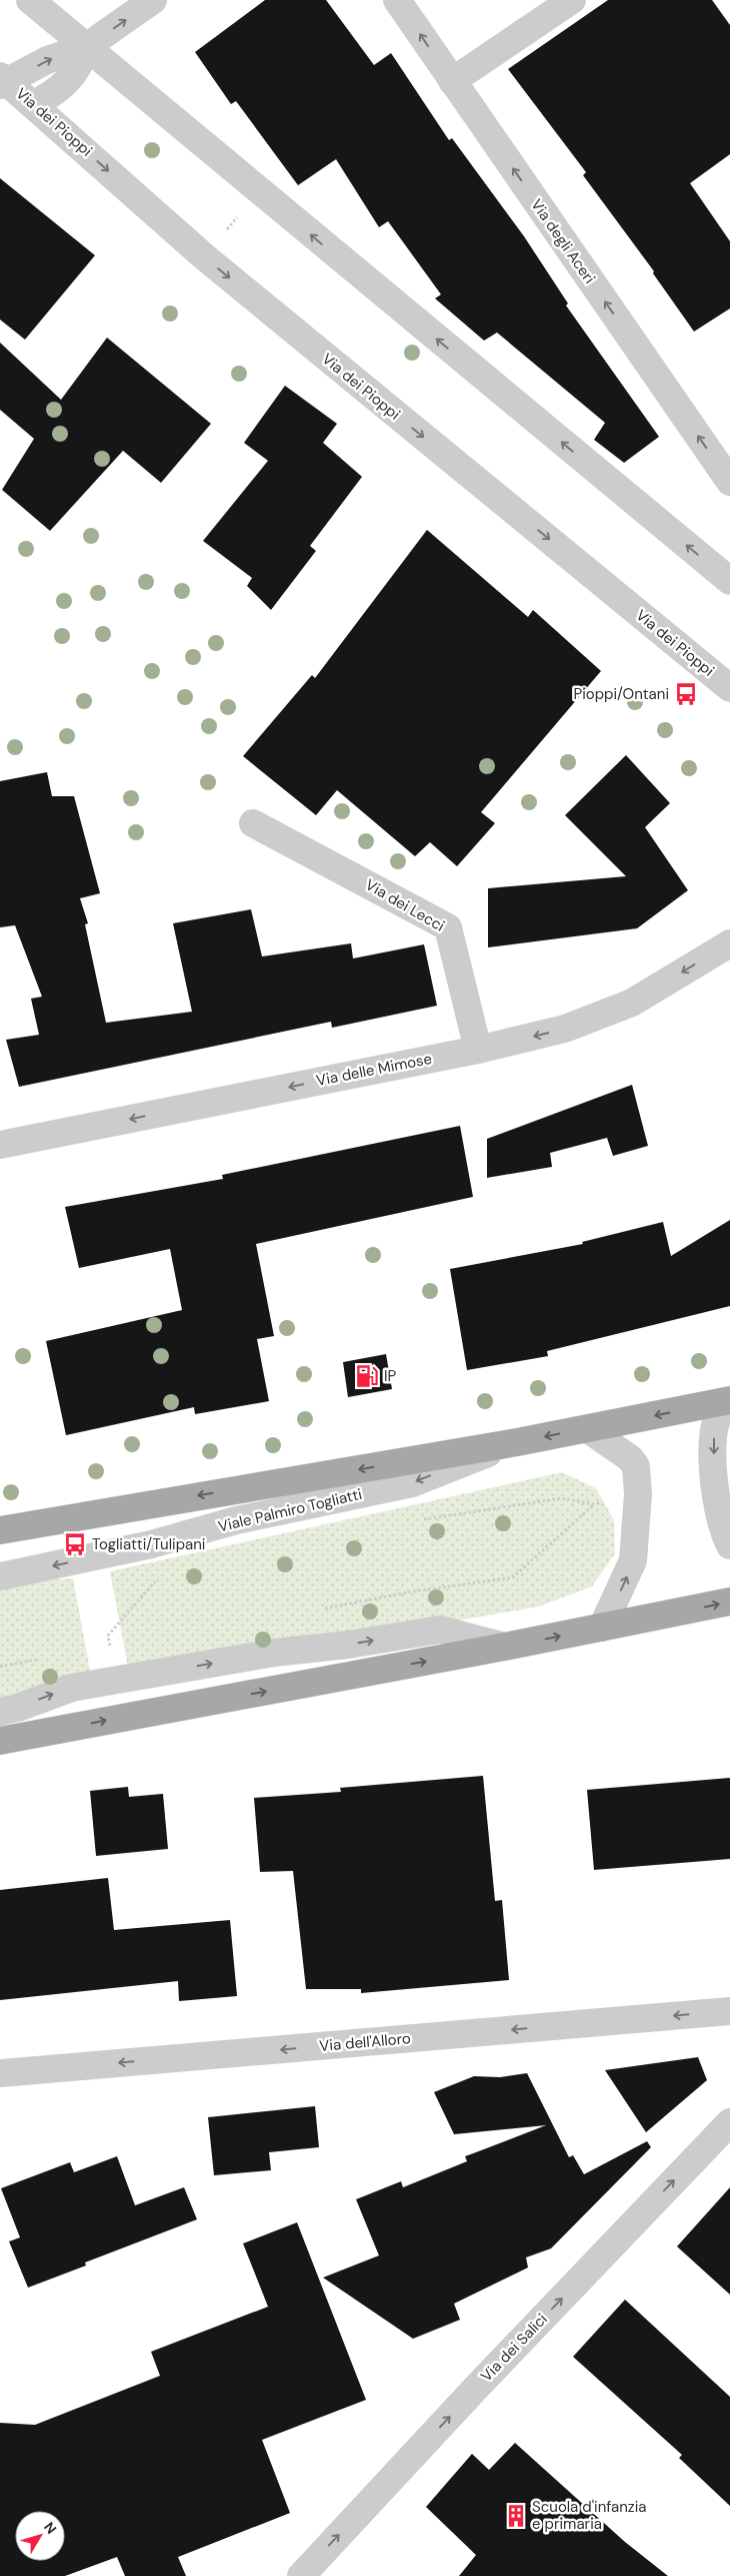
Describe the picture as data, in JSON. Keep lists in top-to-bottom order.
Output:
{
  "streets": {
    "main road": ["Viale Palmiro Togliatti"],
    "street": [
      "Via dei Pioppi",
      "Via degli Aceri",
      "Via dei Lecci",
      "Via delle Mimose",
      "Via dell'Alloro",
      "Via dei Salici"
    ]
  },
  "crossings": [
    ["Via dei Lecci", "Via delle Mimose"]
  ],
  "one_way": ["Via delle Mimose", "Via dell'Alloro", "Via dei Salici"],
  "places": {
    "bus stop": ["Pioppi/Ontani", "Togliatti/Tulipani"],
    "fuel station": ["IP"],
    "building": ["Scuola d'infanzia e primaria"]
  },
  "north": "top right"
}
